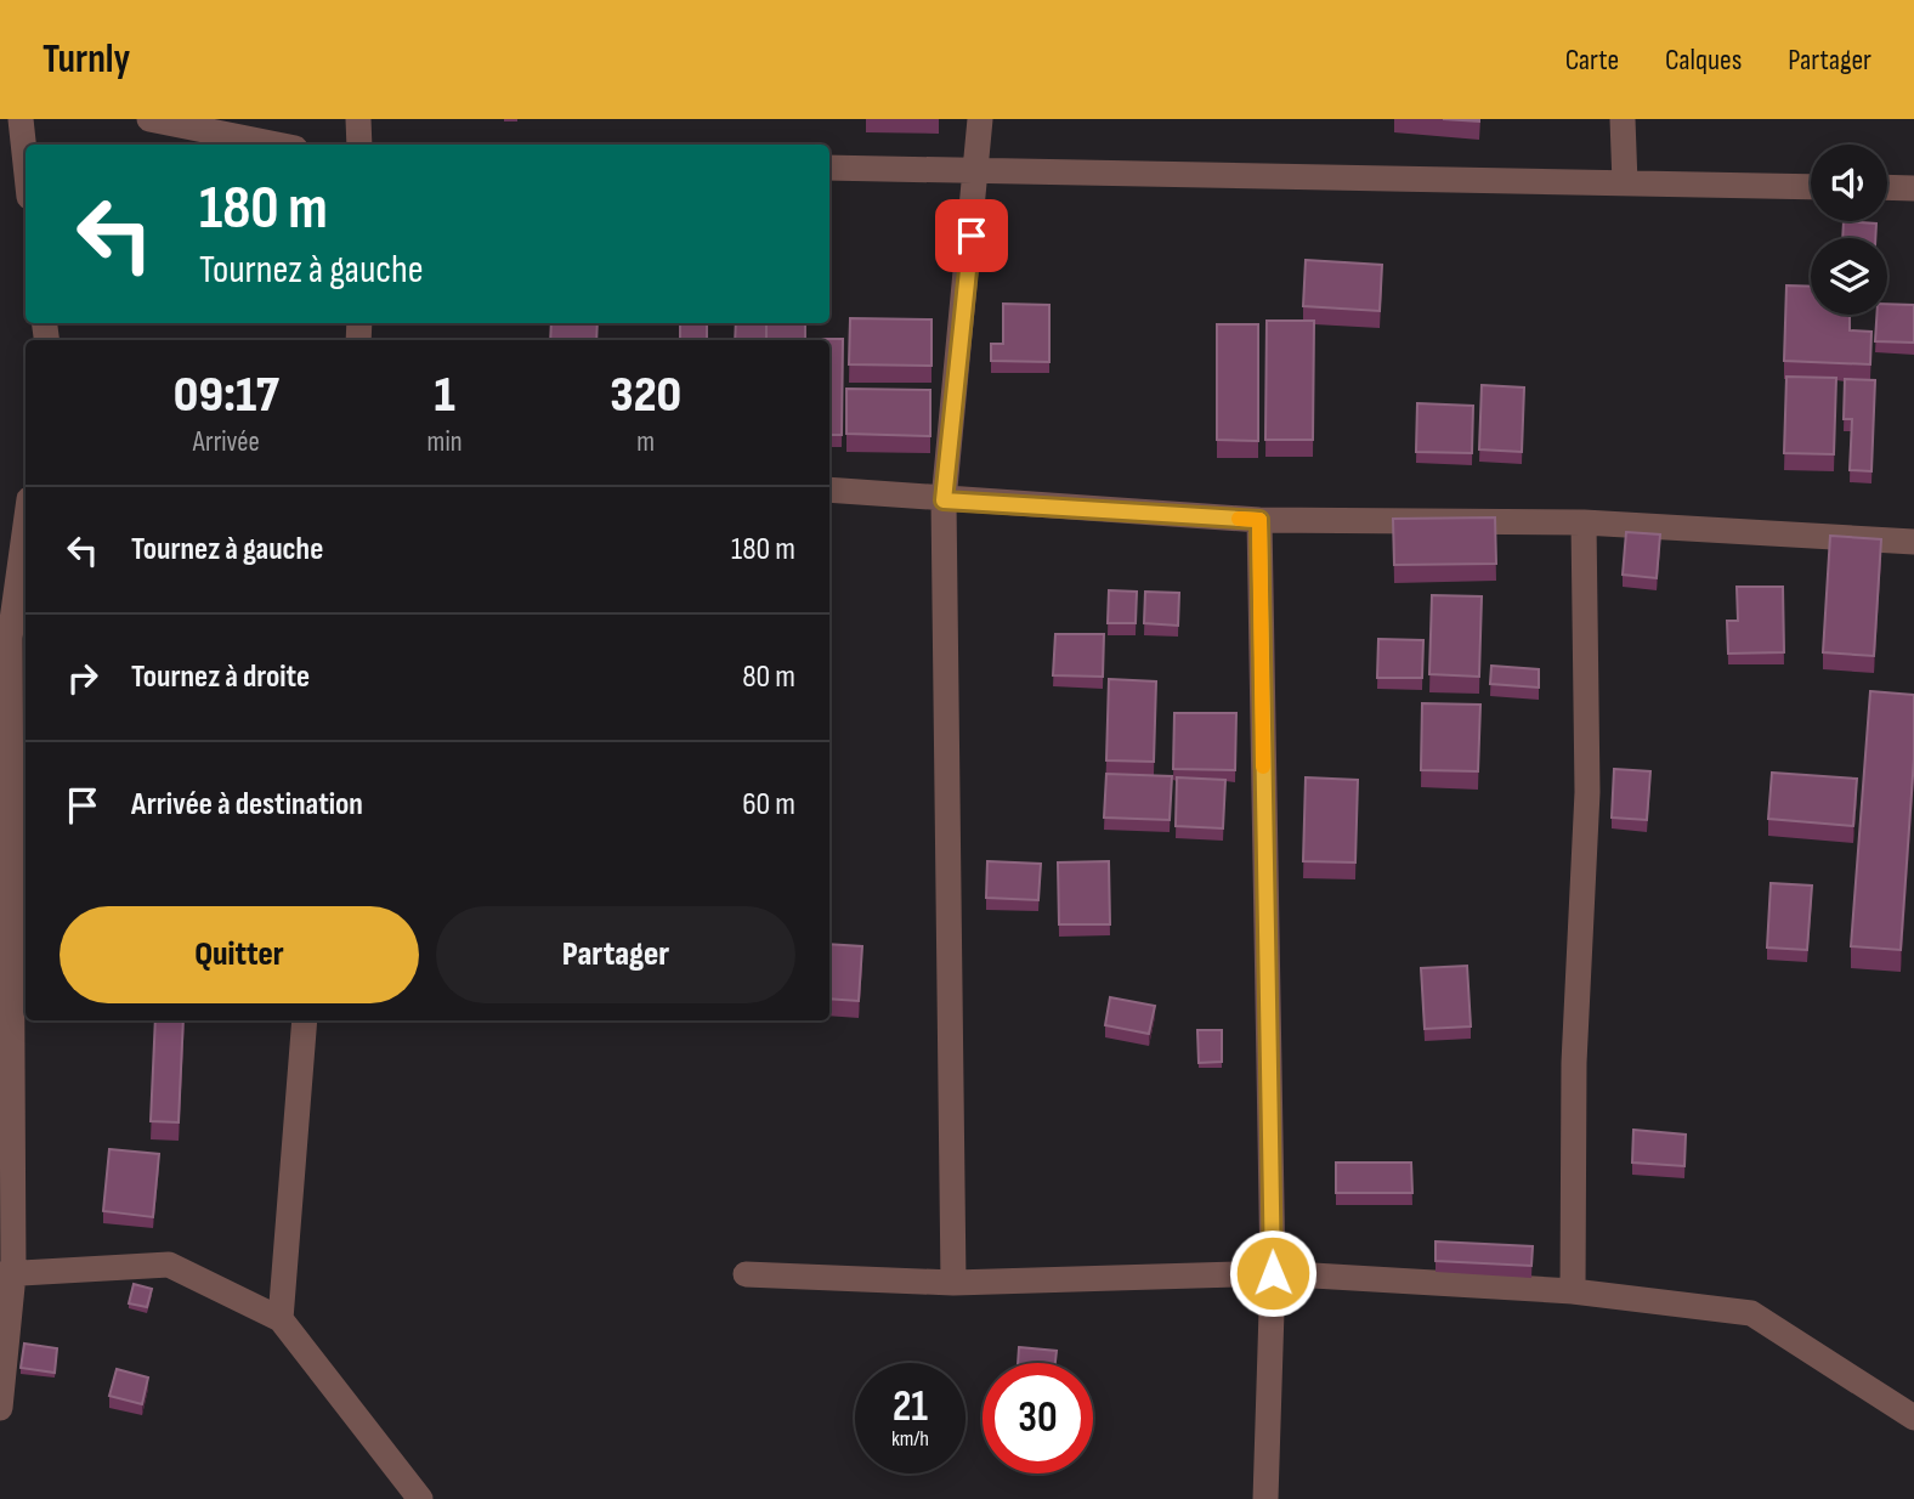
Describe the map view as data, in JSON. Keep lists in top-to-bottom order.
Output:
{
  "page": {
    "header": "Turnly",
    "nav": ["Carte", "Calques", "Partager"],
    "turn": ["180 m", "Tournez à gauche"],
    "eta": [
      "09:17",
      "Arrivée",
      "1",
      "min",
      "320",
      "m"
    ],
    "list": [
      {
        "name": "Tournez à gauche",
        "value": "180 m"
      },
      {
        "name": "Tournez à droite",
        "value": "80 m"
      },
      {
        "name": "Arrivée à destination",
        "value": "60 m"
      }
    ],
    "buttons": ["Quitter", "Partager"],
    "speed": "21 km/h",
    "limit": "30"
  }
}
